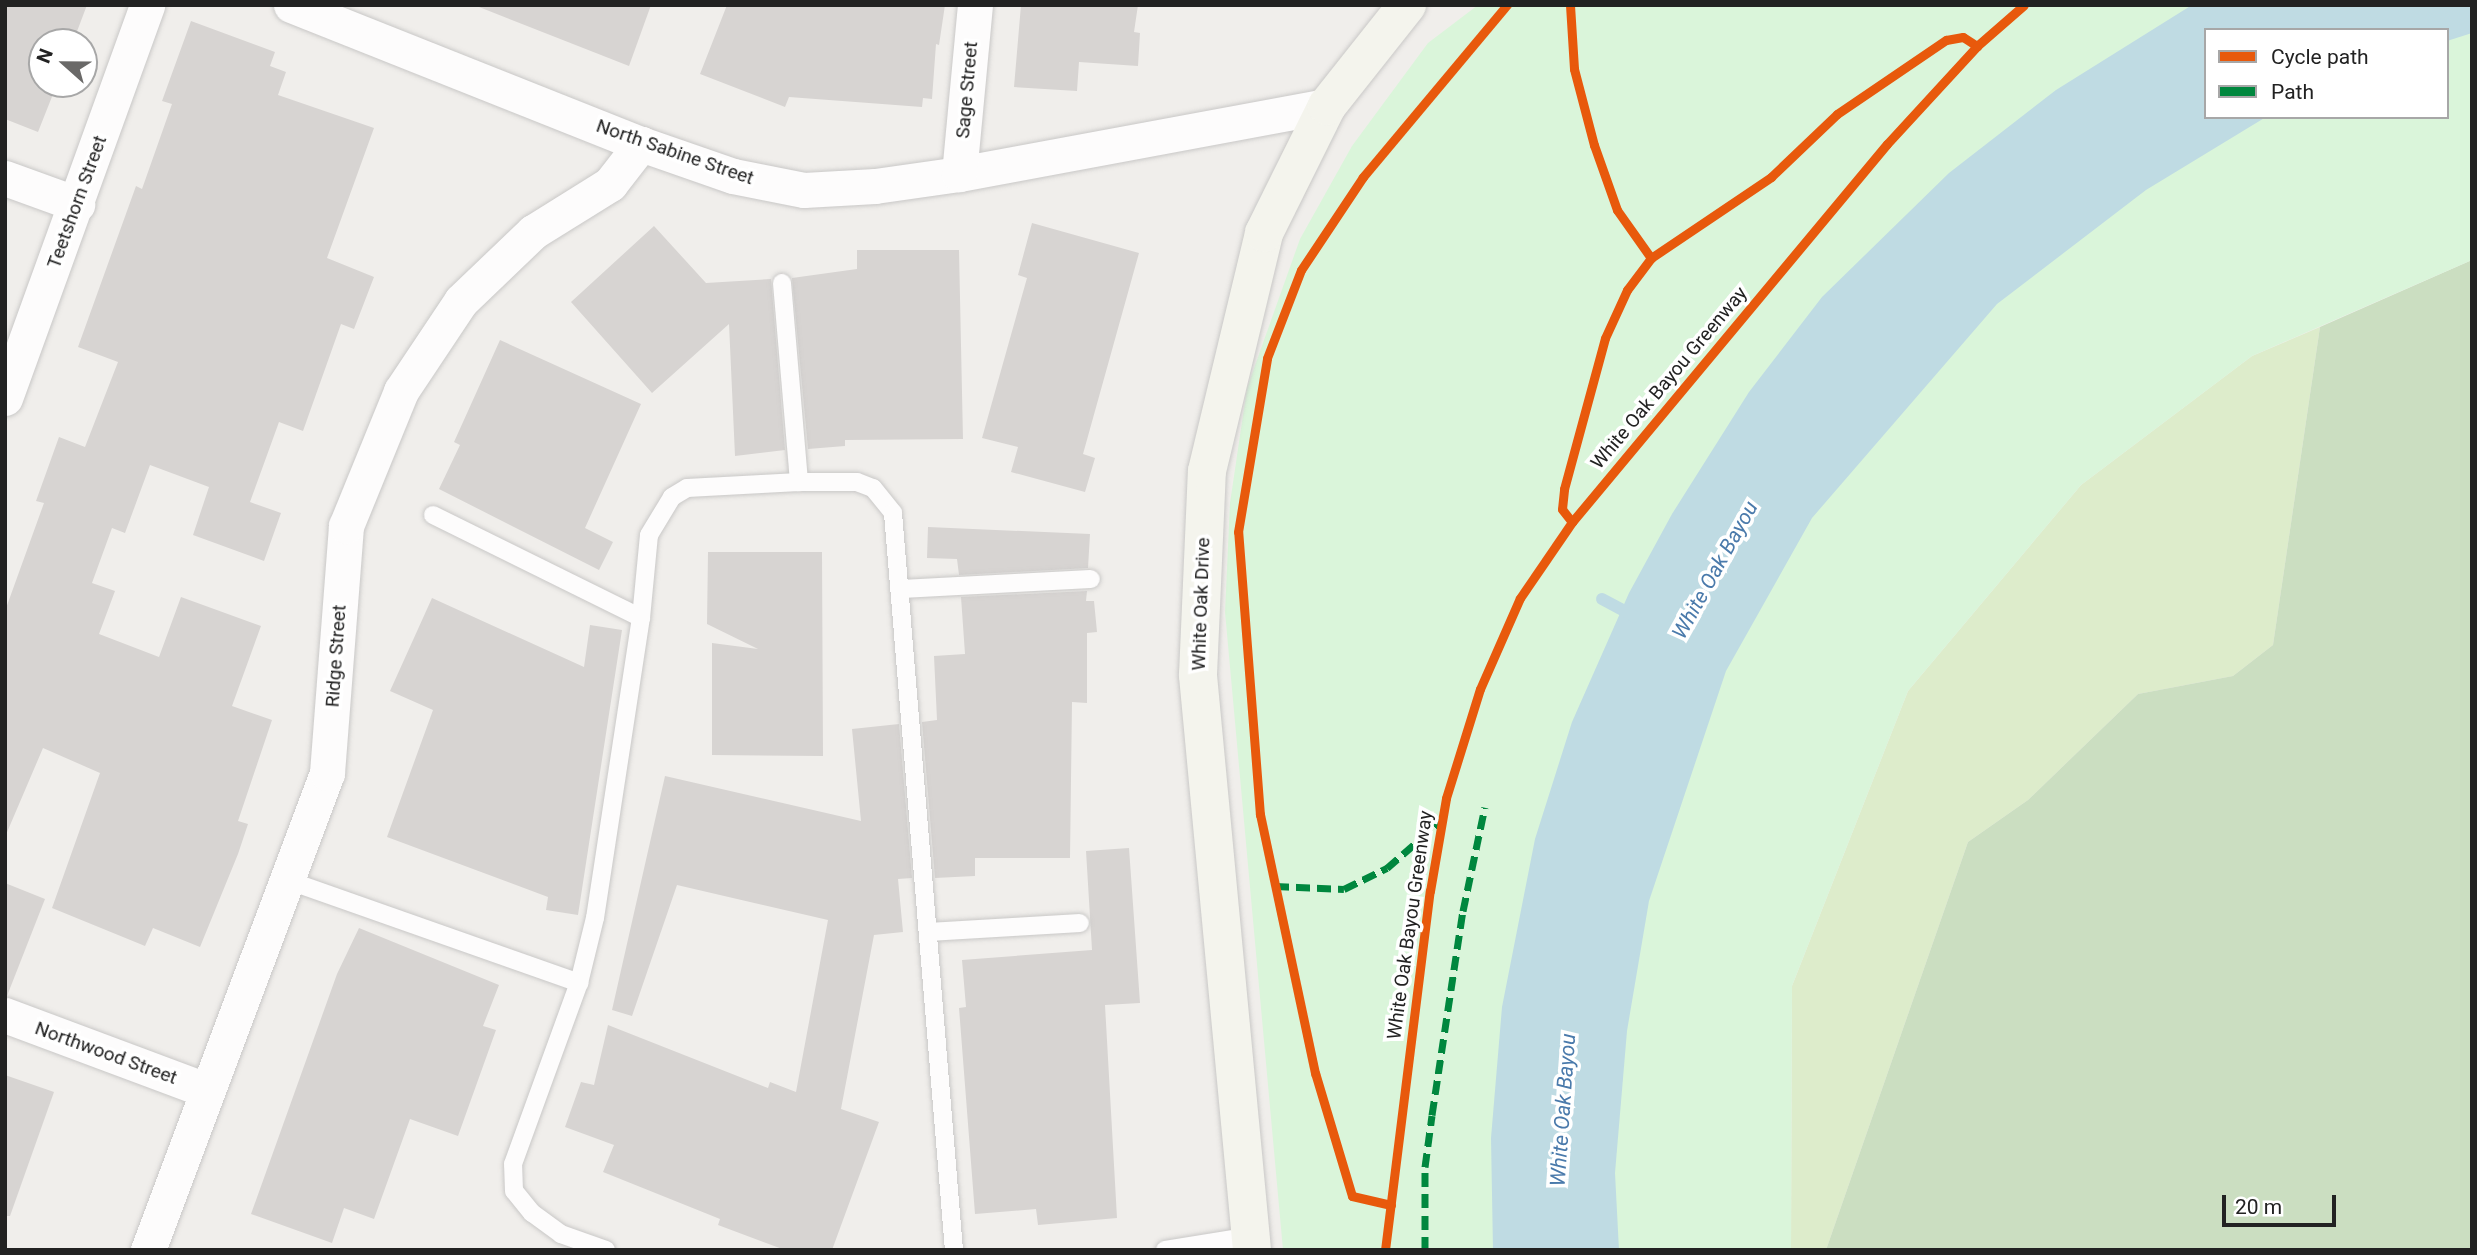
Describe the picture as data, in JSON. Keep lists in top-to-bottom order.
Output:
{
  "streets": {
    "main road": ["White Oak Drive"],
    "street": [
      "Sage Street",
      "North Sabine Street",
      "Teetshorn Street",
      "Ridge Street",
      "Northwood Street"
    ],
    "cycle path": ["White Oak Bayou Greenway"]
  },
  "crossings": [
    ["Sage Street", "North Sabine Street"],
    ["North Sabine Street", "White Oak Drive"],
    ["North Sabine Street", "Ridge Street"],
    ["Ridge Street", "Northwood Street"]
  ],
  "water": ["White Oak Bayou"],
  "legend": ["Cycle path", "Path"],
  "scale_bar": "20 m",
  "north": "left"
}
